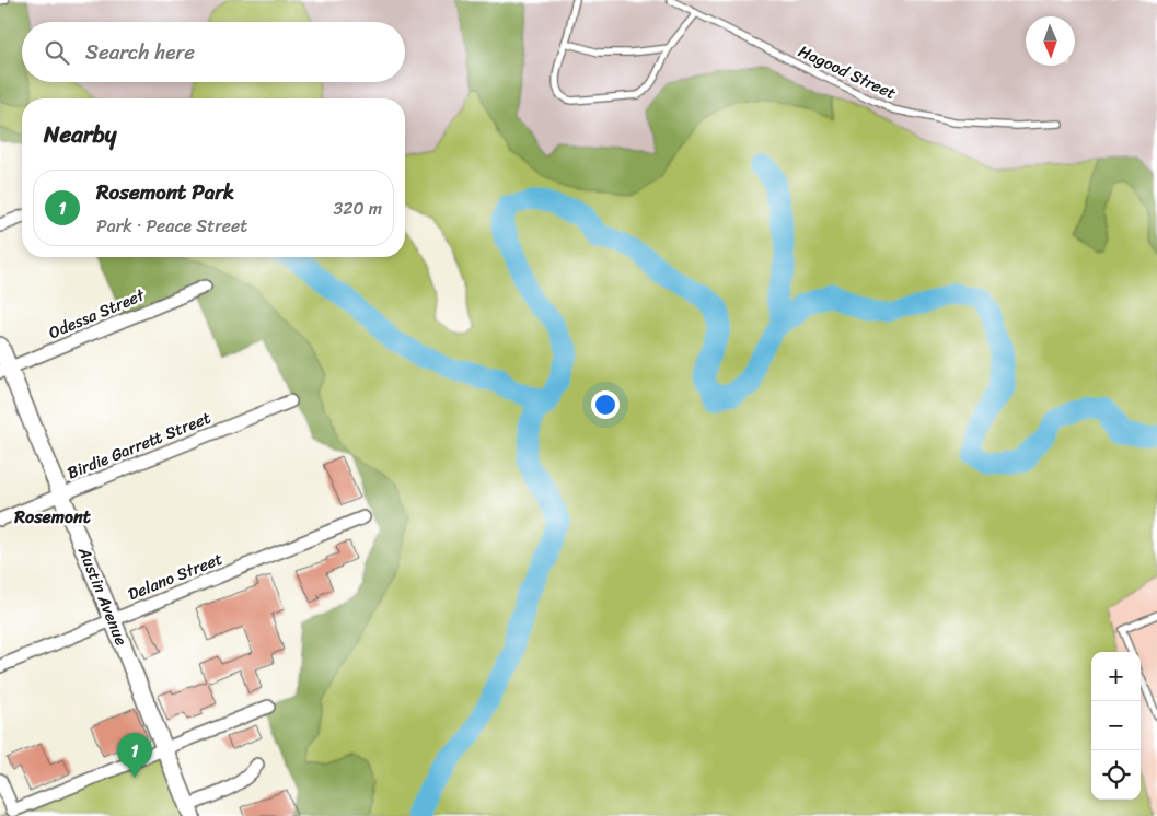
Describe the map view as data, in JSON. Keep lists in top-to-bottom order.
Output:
{
  "streets": {
    "street": [
      "Odessa Street",
      "Birdie Garrett Street",
      "Delano Street",
      "Austin Avenue"
    ],
    "lane": ["Hagood Street"]
  },
  "crossings": [
    ["Odessa Street", "Austin Avenue"],
    ["Birdie Garrett Street", "Austin Avenue"],
    ["Delano Street", "Austin Avenue"]
  ],
  "districts": ["Rosemont"],
  "north": "bottom",
  "page": {
    "search": "Search here",
    "heading": "Nearby",
    "list": [
      {
        "mark": "1",
        "name": "Rosemont Park",
        "note": "Park · Peace Street",
        "value": "320 m"
      }
    ],
    "map_buttons": ["+", "−"],
    "pins": "1"
  }
}
